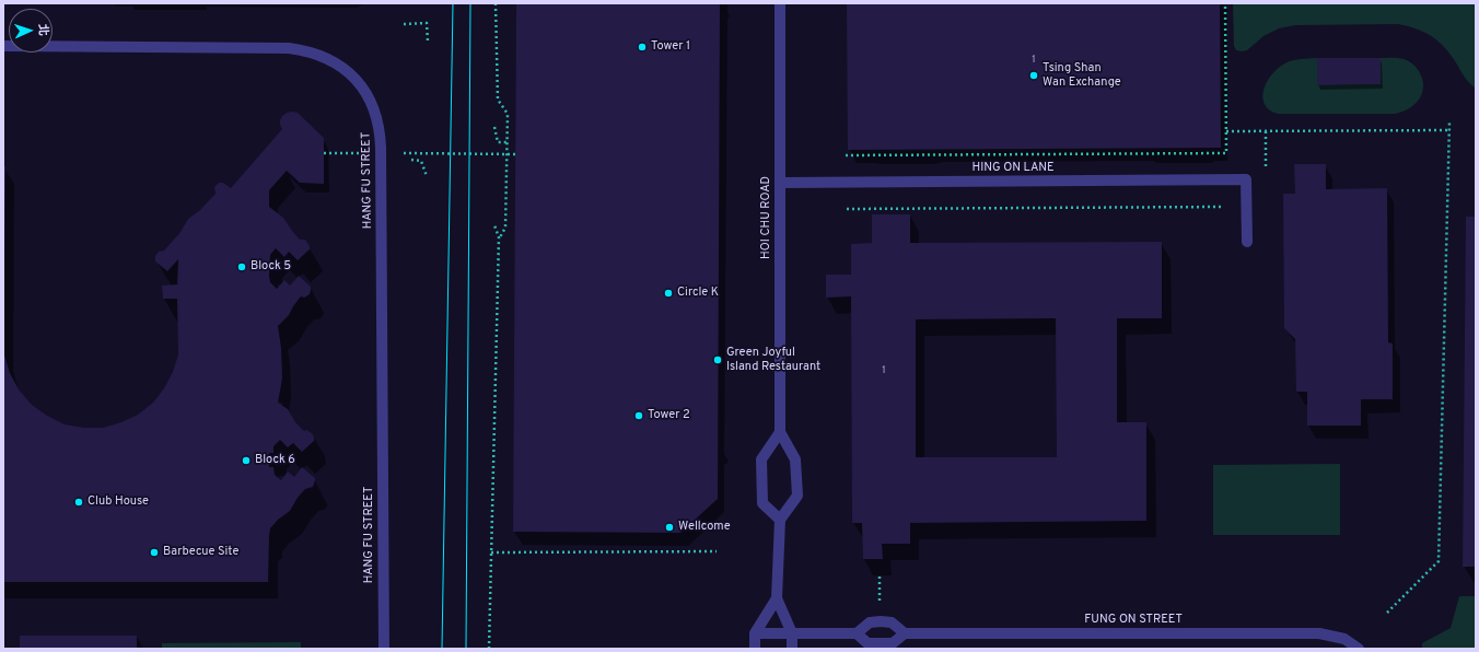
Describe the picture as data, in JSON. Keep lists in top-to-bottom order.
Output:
{
  "streets": {
    "street": [
      "HING ON LANE",
      "HANG FU STREET",
      "HOI CHU ROAD",
      "FUNG ON STREET"
    ]
  },
  "crossings": [
    ["HING ON LANE", "HOI CHU ROAD"]
  ],
  "places": [
    "Tower 1",
    "Tsing Shan Wan Exchange",
    "Block 5",
    "Circle K",
    "Green Joyful Island Restaurant",
    "Tower 2",
    "Block 6",
    "Club House",
    "Wellcome",
    "Barbecue Site"
  ],
  "house_numbers": ["1", "1"],
  "north": "right"
}
